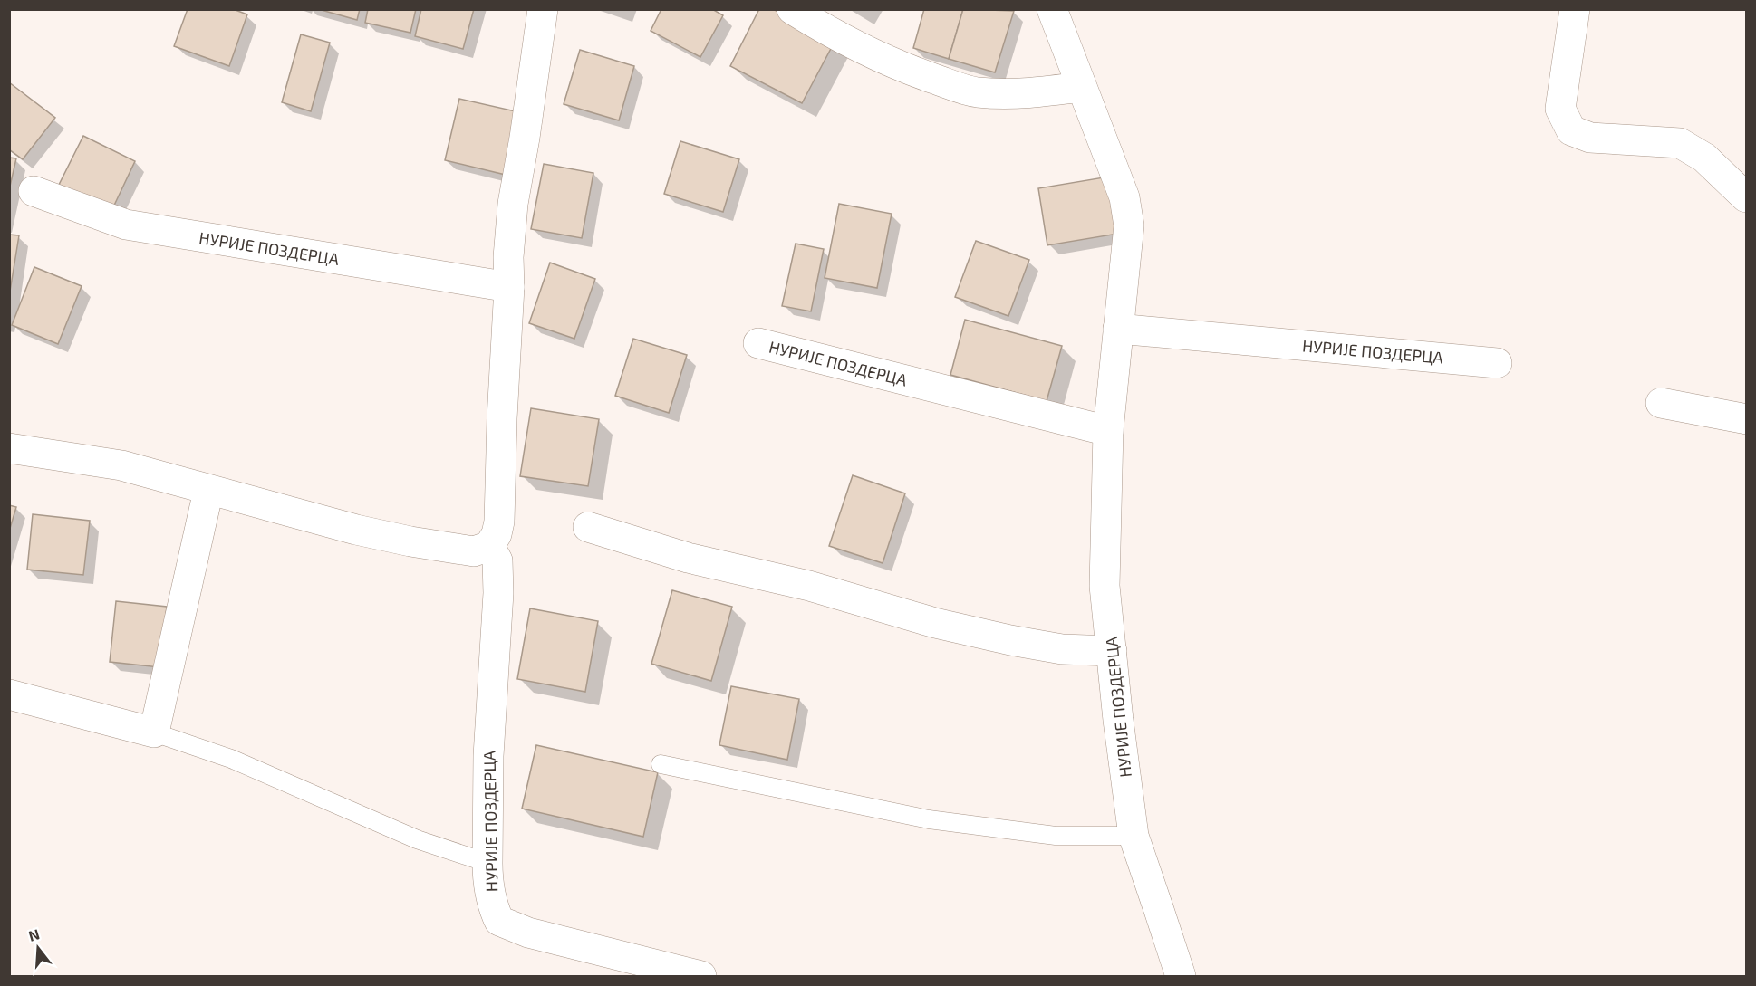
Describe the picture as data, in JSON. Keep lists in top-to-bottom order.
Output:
{
  "streets": {
    "street": ["НУРИЈЕ ПОЗДЕРЦА"]
  },
  "north": "top"
}
